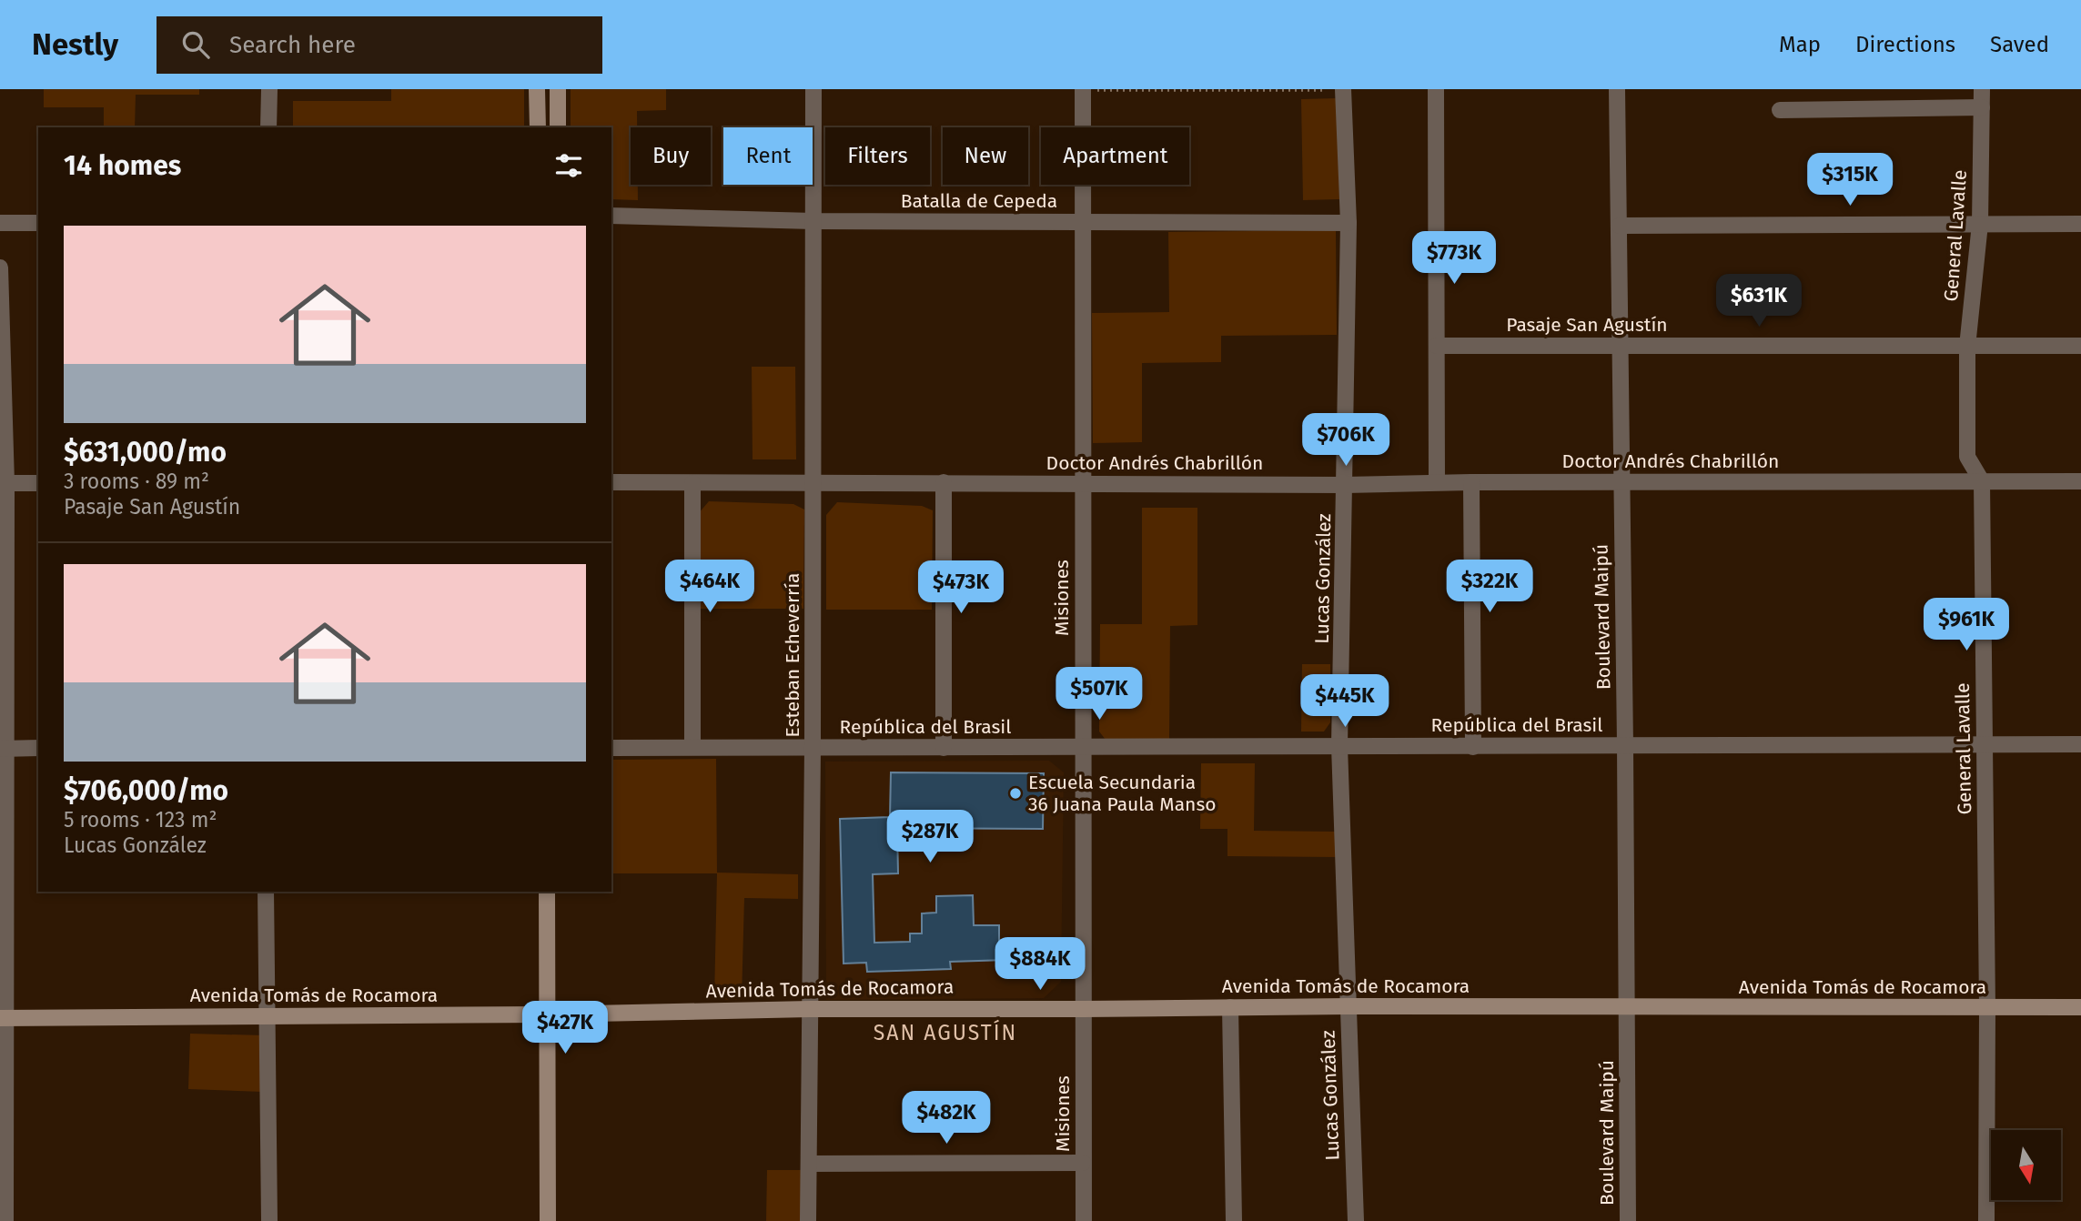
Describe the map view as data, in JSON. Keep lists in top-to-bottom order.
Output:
{
  "streets": {
    "street": [
      "Batalla de Cepeda",
      "General Lavalle",
      "Pasaje San Agustín",
      "Doctor Andrés Chabrillón",
      "Lucas González",
      "Misiones",
      "Boulevard Maipú",
      "Esteban Echeverría",
      "República del Brasil",
      "Avenida Tomás de Rocamora"
    ]
  },
  "crossings": [
    ["Batalla de Cepeda", "Lucas González"],
    ["Batalla de Cepeda", "Misiones"],
    ["Batalla de Cepeda", "Esteban Echeverría"],
    ["General Lavalle", "Pasaje San Agustín"],
    ["General Lavalle", "Doctor Andrés Chabrillón"],
    ["General Lavalle", "República del Brasil"],
    ["General Lavalle", "Avenida Tomás de Rocamora"],
    ["Pasaje San Agustín", "Boulevard Maipú"],
    ["Doctor Andrés Chabrillón", "Lucas González"],
    ["Doctor Andrés Chabrillón", "Misiones"],
    ["Doctor Andrés Chabrillón", "Boulevard Maipú"],
    ["Doctor Andrés Chabrillón", "Esteban Echeverría"],
    ["Lucas González", "República del Brasil"],
    ["Lucas González", "Avenida Tomás de Rocamora"],
    ["Misiones", "República del Brasil"],
    ["Misiones", "Avenida Tomás de Rocamora"],
    ["Boulevard Maipú", "República del Brasil"],
    ["Boulevard Maipú", "Avenida Tomás de Rocamora"],
    ["Esteban Echeverría", "República del Brasil"],
    ["Esteban Echeverría", "Avenida Tomás de Rocamora"]
  ],
  "districts": ["SAN AGUSTÍN"],
  "places": ["Escuela Secundaria 36 Juana Paula Manso"],
  "north": "bottom",
  "page": {
    "header": "Nestly",
    "search": "Search here",
    "nav": ["Map", "Directions", "Saved"],
    "chip": [
      "Buy",
      "Rent",
      "Filters",
      "New",
      "Apartment"
    ],
    "heading": "14 homes",
    "price": [
      "$315K",
      "$773K",
      "$631K",
      "$706K",
      "$464K",
      "$322K",
      "$473K",
      "$961K",
      "$507K",
      "$445K",
      "$287K",
      "$884K",
      "$427K",
      "$482K"
    ],
    "list": [
      {
        "name": "$631,000/mo",
        "note": "3 rooms · 89 m² · Pasaje San Agustín"
      },
      {
        "name": "$706,000/mo",
        "note": "5 rooms · 123 m² · Lucas González"
      }
    ]
  }
}
